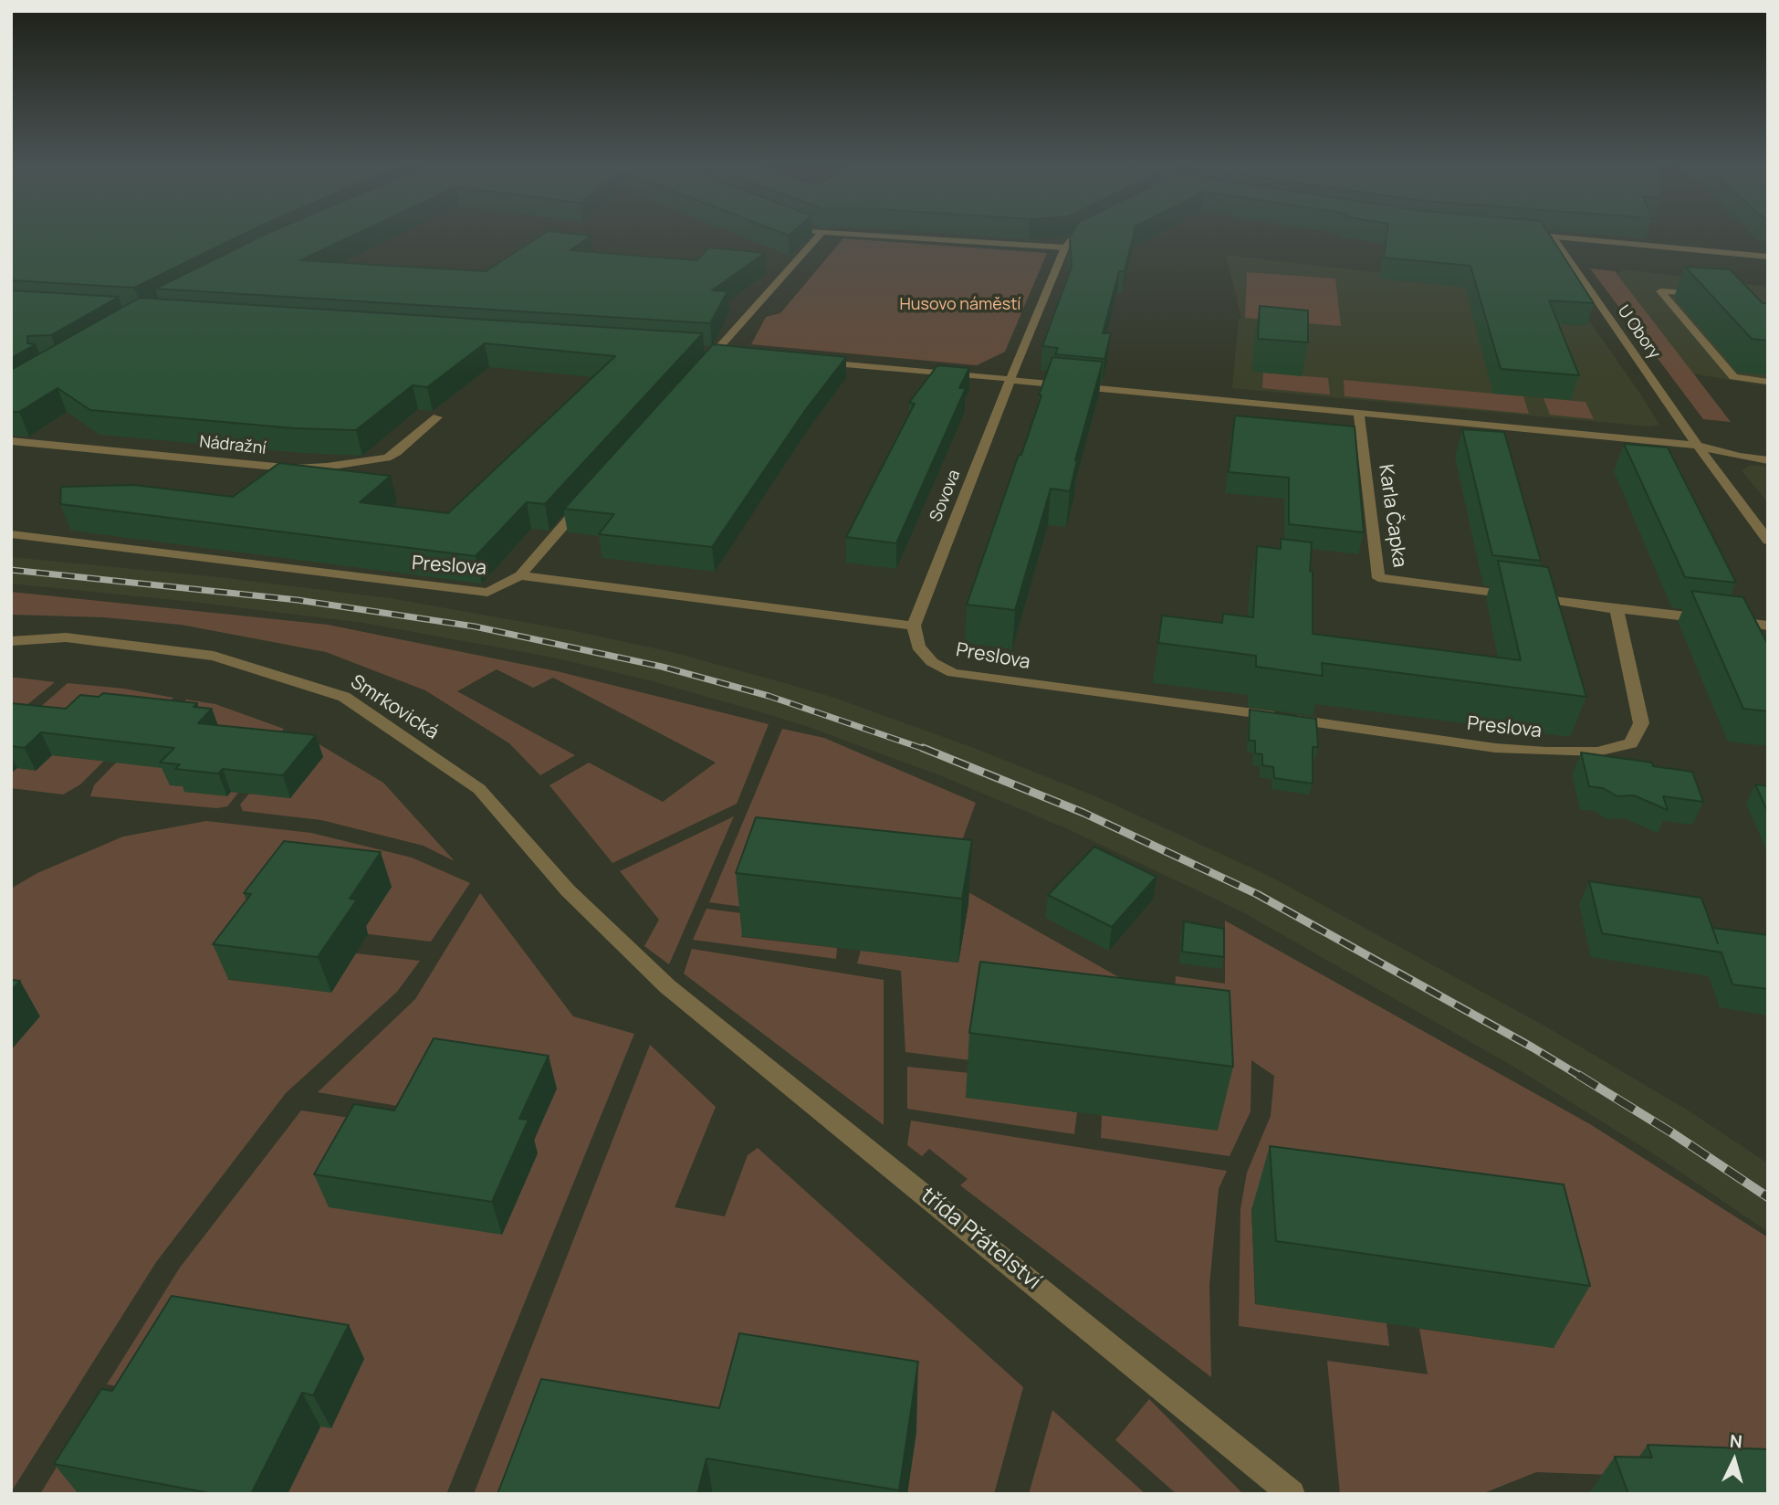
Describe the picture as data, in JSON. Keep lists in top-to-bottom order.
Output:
{
  "streets": {
    "street": [
      "U Obory",
      "Nádražní",
      "Sovova",
      "Karla Čapka",
      "Preslova",
      "Smrkovická",
      "třída Přátelství"
    ]
  },
  "crossings": [
    ["Sovova", "Preslova"],
    ["Karla Čapka", "Preslova"],
    ["Smrkovická", "třída Přátelství"]
  ],
  "parks": ["Husovo náměstí"],
  "north": "top"
}
